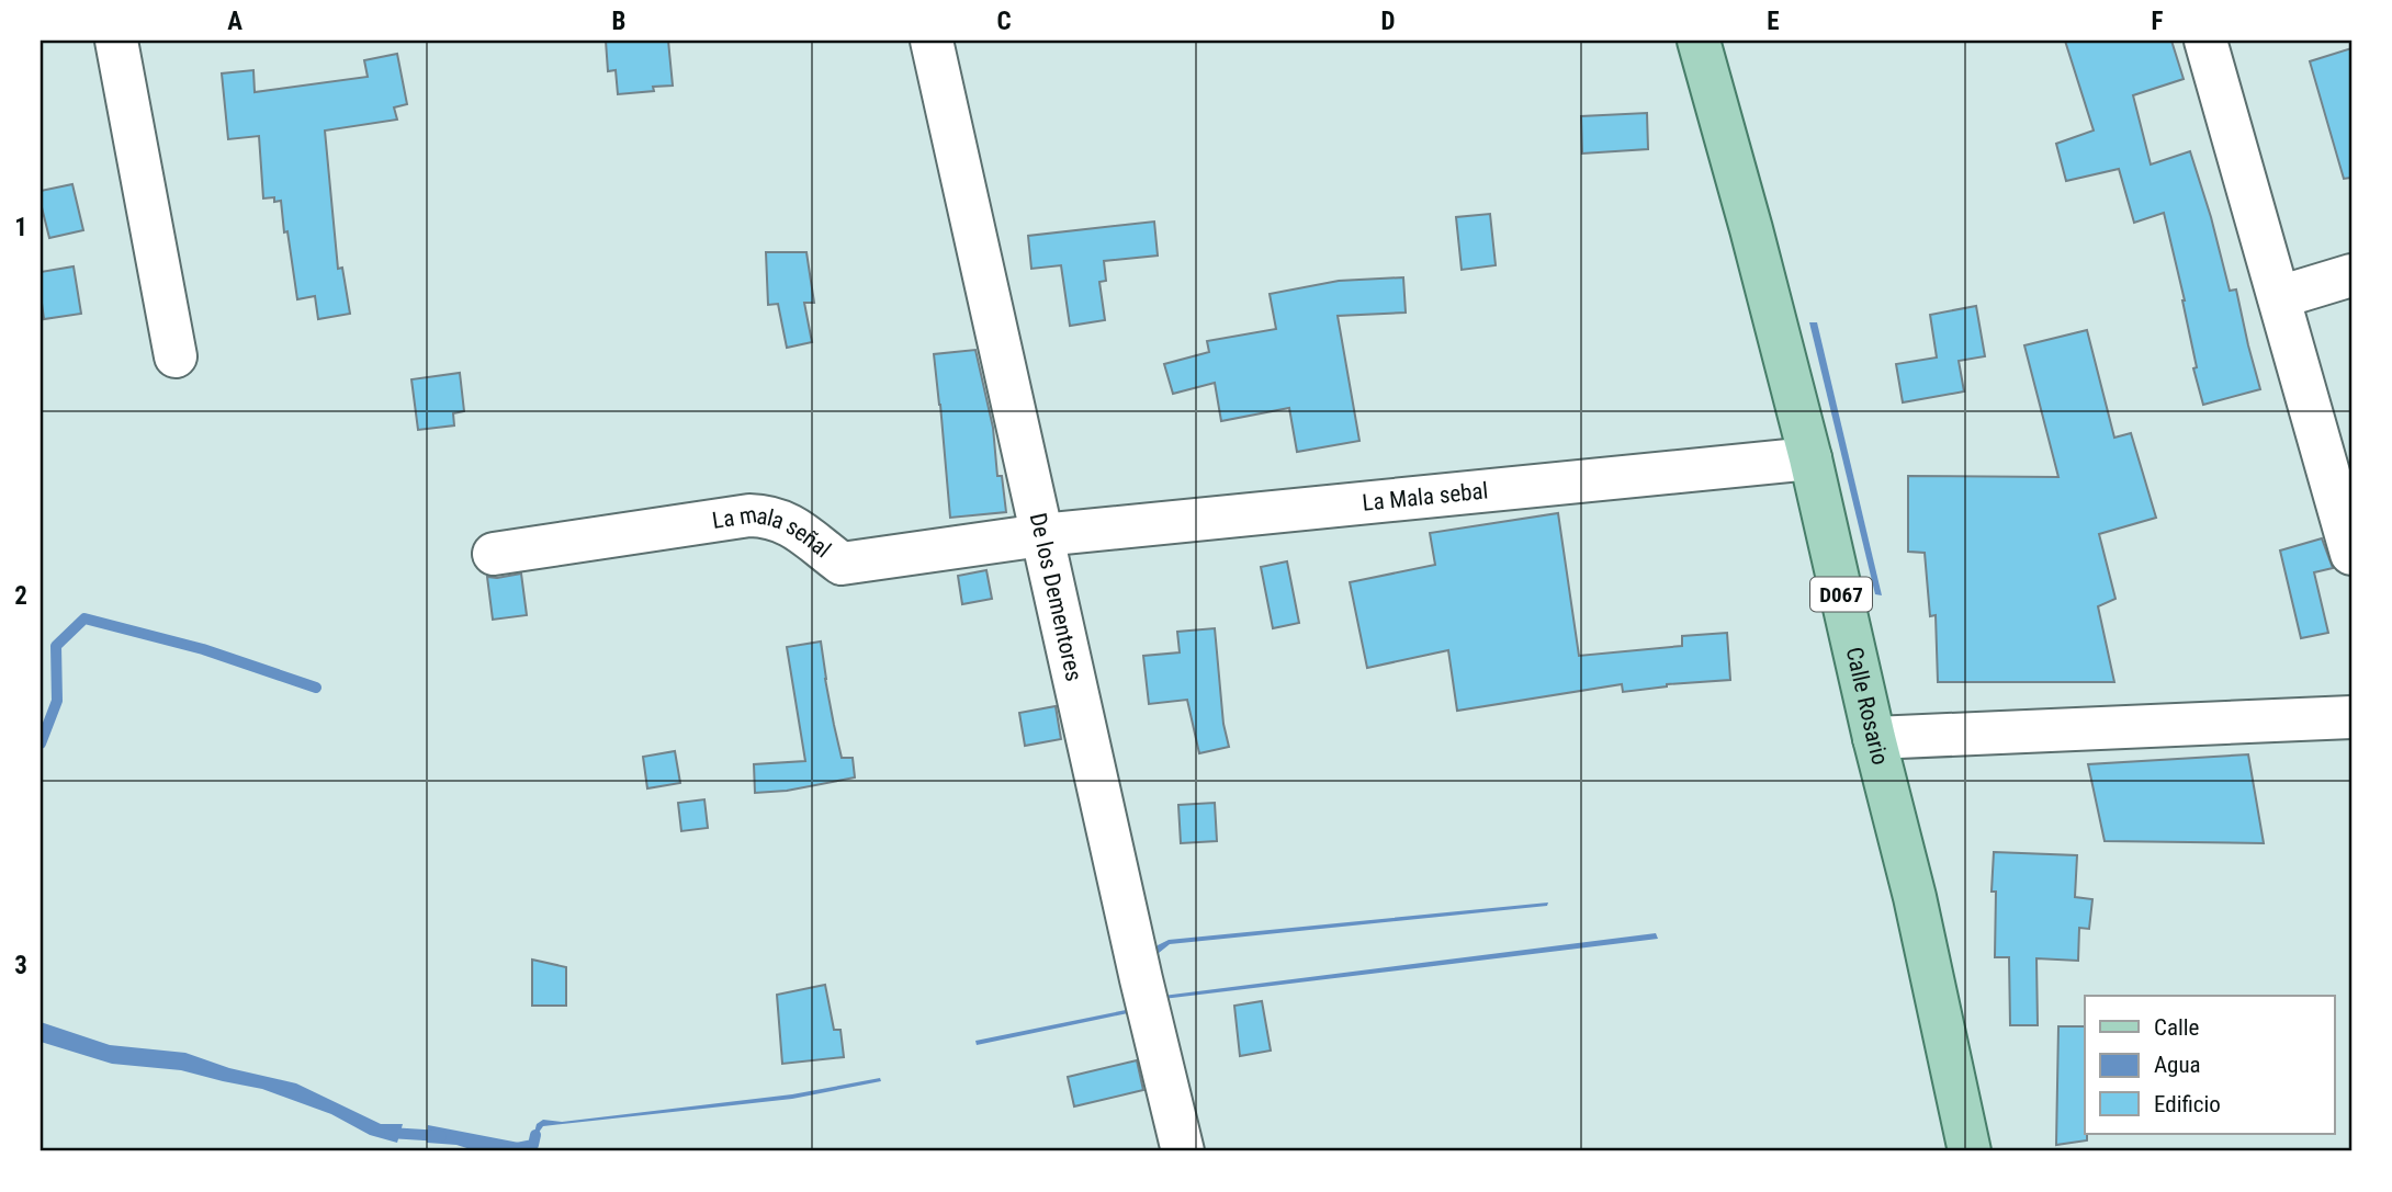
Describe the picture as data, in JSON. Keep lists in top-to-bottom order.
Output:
{
  "streets": {
    "main road": ["D067", "Calle Rosario"],
    "street": ["La Mala sebal", "La mala señal", "De los Dementores"]
  },
  "crossings": [
    ["La Mala sebal", "La mala señal"],
    ["La Mala sebal", "De los Dementores"],
    ["La Mala sebal", "Calle Rosario"],
    ["La mala señal", "De los Dementores"]
  ],
  "legend": ["Calle", "Agua", "Edificio"],
  "grid": {
    "columns": [
      "A",
      "B",
      "C",
      "D",
      "E",
      "F"
    ],
    "rows": ["1", "2", "3"]
  }
}
